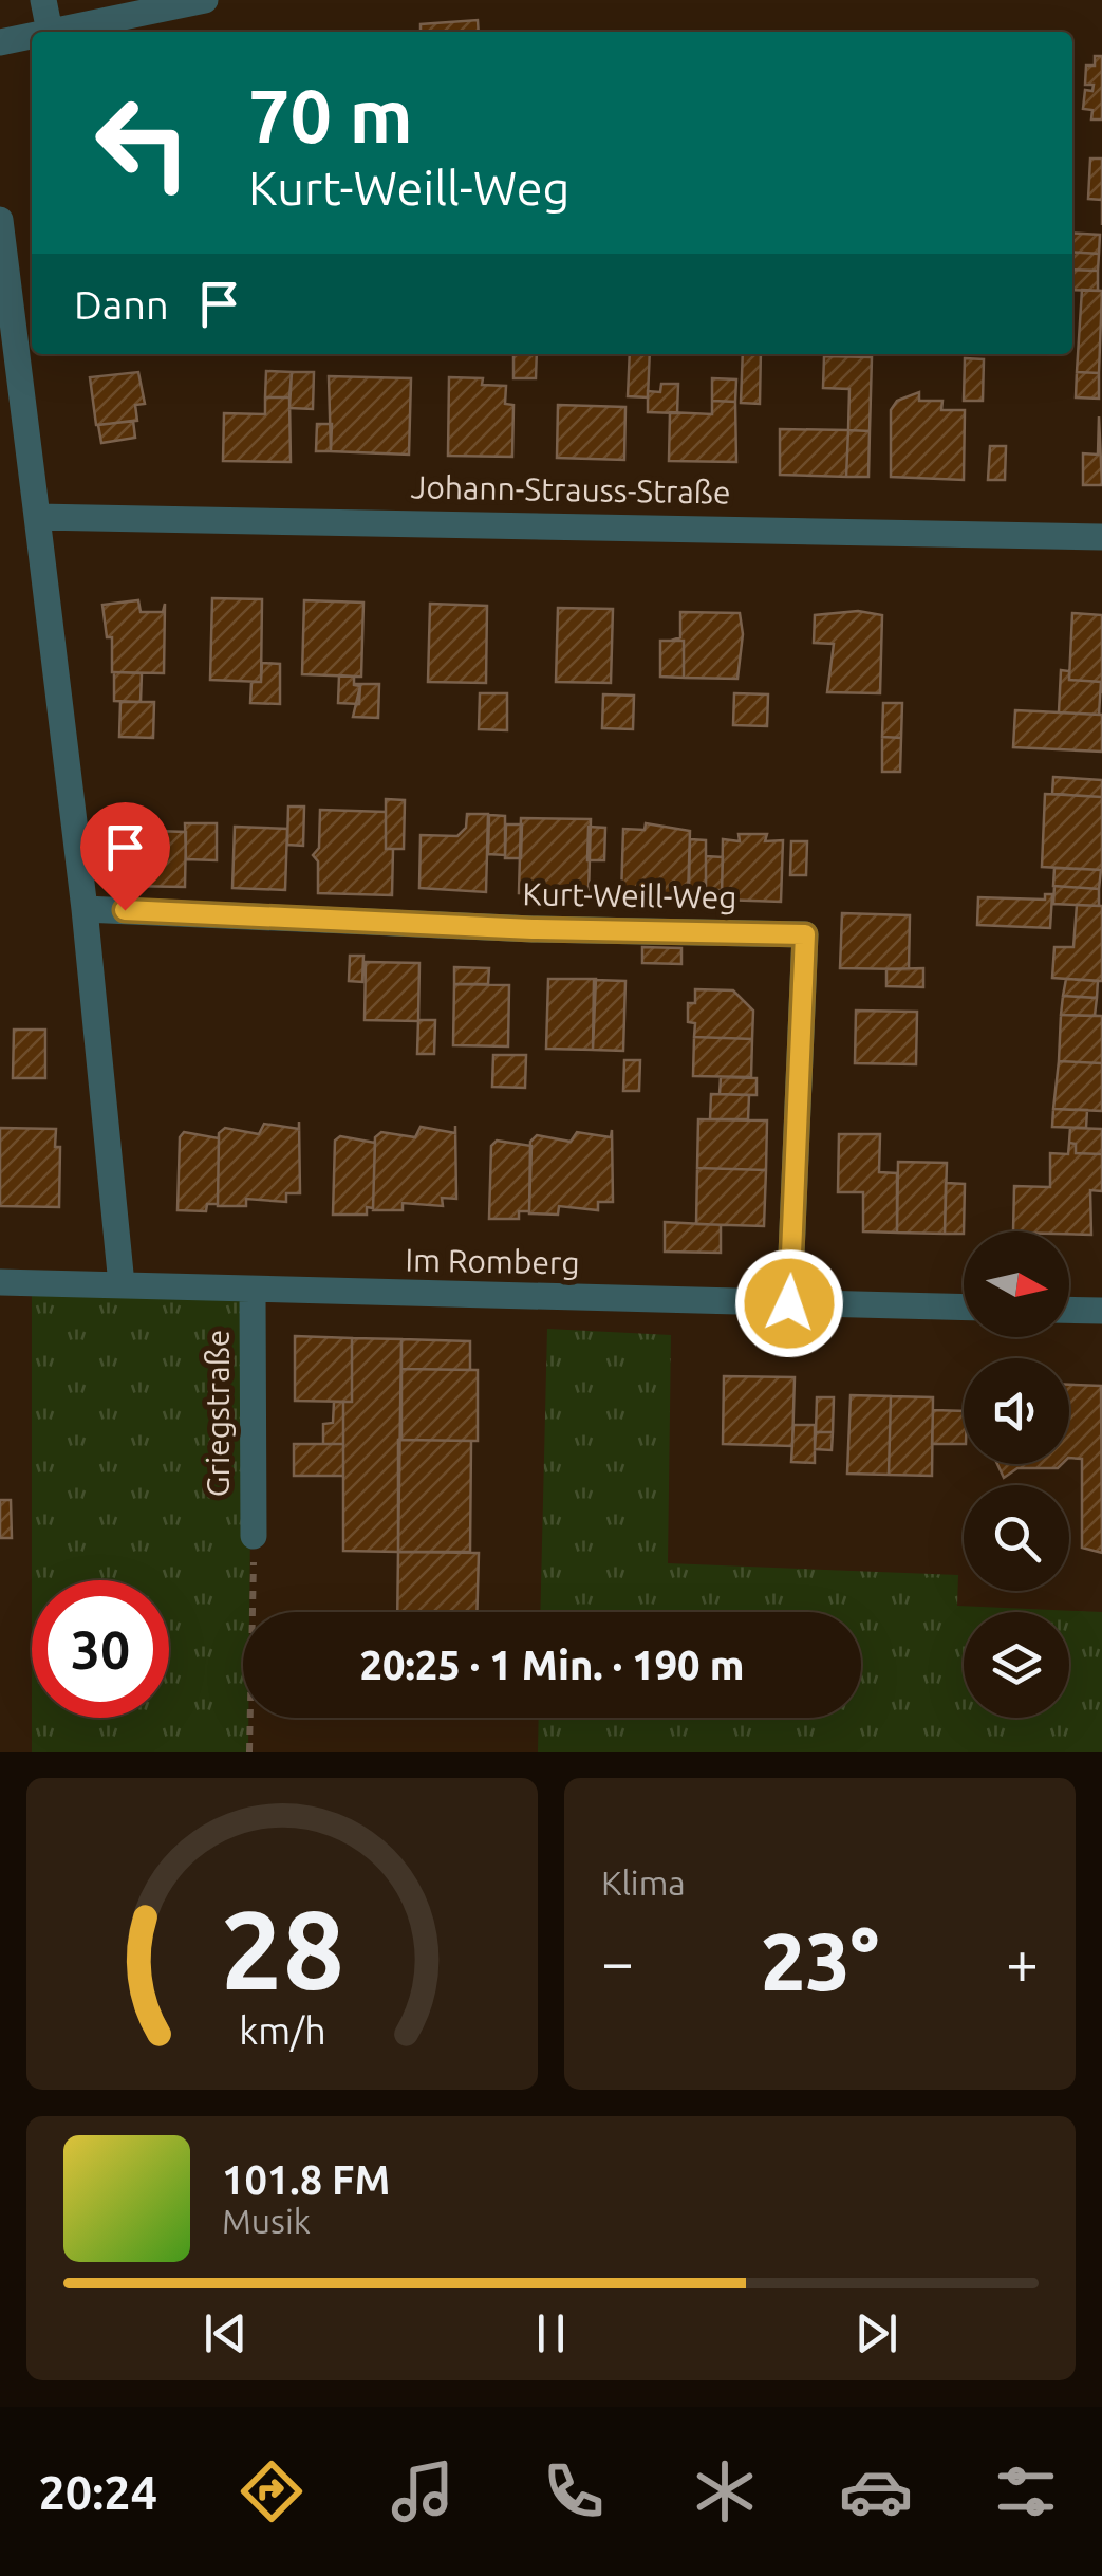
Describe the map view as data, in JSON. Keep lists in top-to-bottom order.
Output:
{
  "streets": {
    "street": [
      "Johann-Strauss-Straße",
      "Kurt-Weill-Weg",
      "Im Romberg",
      "Griegstraße"
    ]
  },
  "crossings": [
    ["Kurt-Weill-Weg", "Im Romberg"],
    ["Im Romberg", "Griegstraße"]
  ],
  "north": "right",
  "page": {
    "turn": ["70 m", "Kurt-Weill-Weg"],
    "then": "Dann",
    "limit": "30",
    "trip": "20:25 · 1 Min. · 190 m",
    "tile": "Klima",
    "heat": ["−", "23°", "+"],
    "song": ["101.8 FM", "Musik"],
    "tabs": "20:24",
    "gauge": ["28", "km/h"]
  }
}
